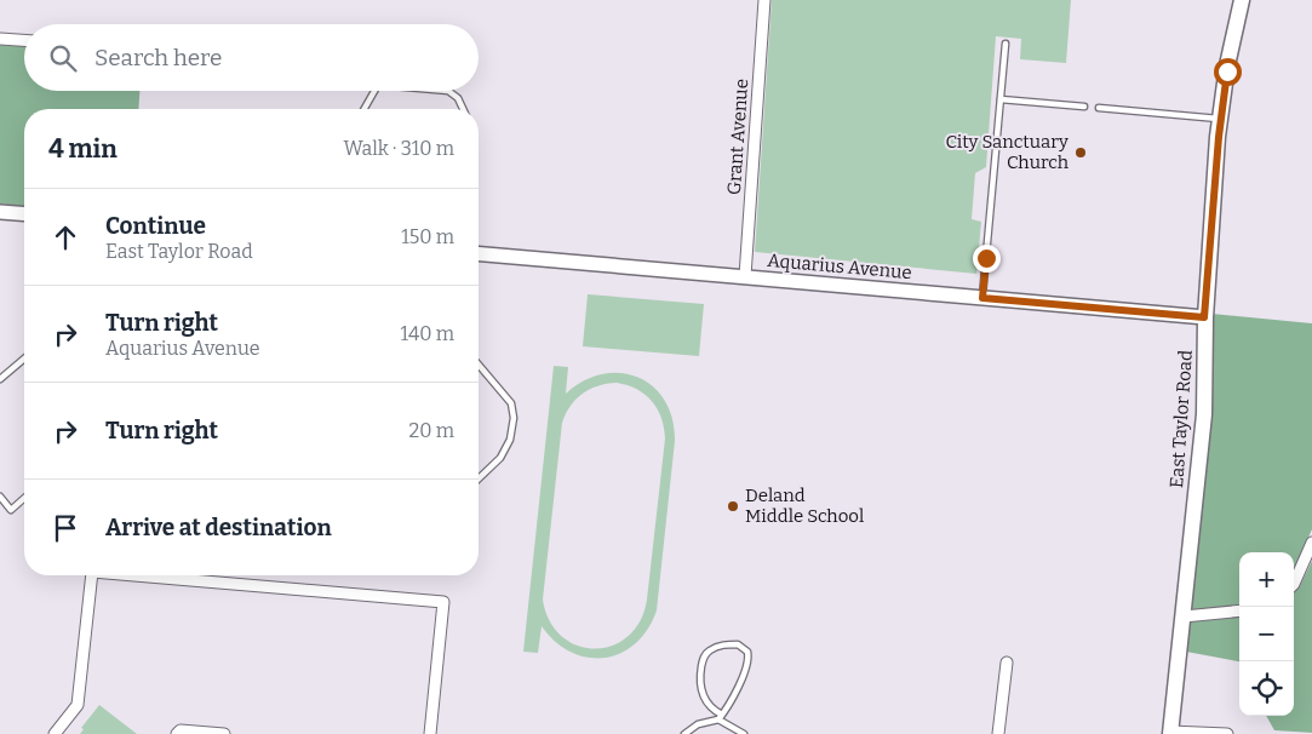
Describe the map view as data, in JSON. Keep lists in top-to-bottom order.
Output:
{
  "streets": {
    "main road": ["East Taylor Road"],
    "street": ["Grant Avenue", "Aquarius Avenue"]
  },
  "crossings": [
    ["Grant Avenue", "Aquarius Avenue"],
    ["Aquarius Avenue", "East Taylor Road"]
  ],
  "places": ["City Sanctuary Church", "Deland Middle School"],
  "page": {
    "search": "Search here",
    "heading": ["4 min", "Walk · 310 m"],
    "list": [
      ["Continue", "East Taylor Road", "150 m"],
      ["Turn right", "Aquarius Avenue", "140 m"],
      ["Turn right", "20 m"],
      "Arrive at destination"
    ],
    "map_buttons": ["+", "−"]
  }
}
